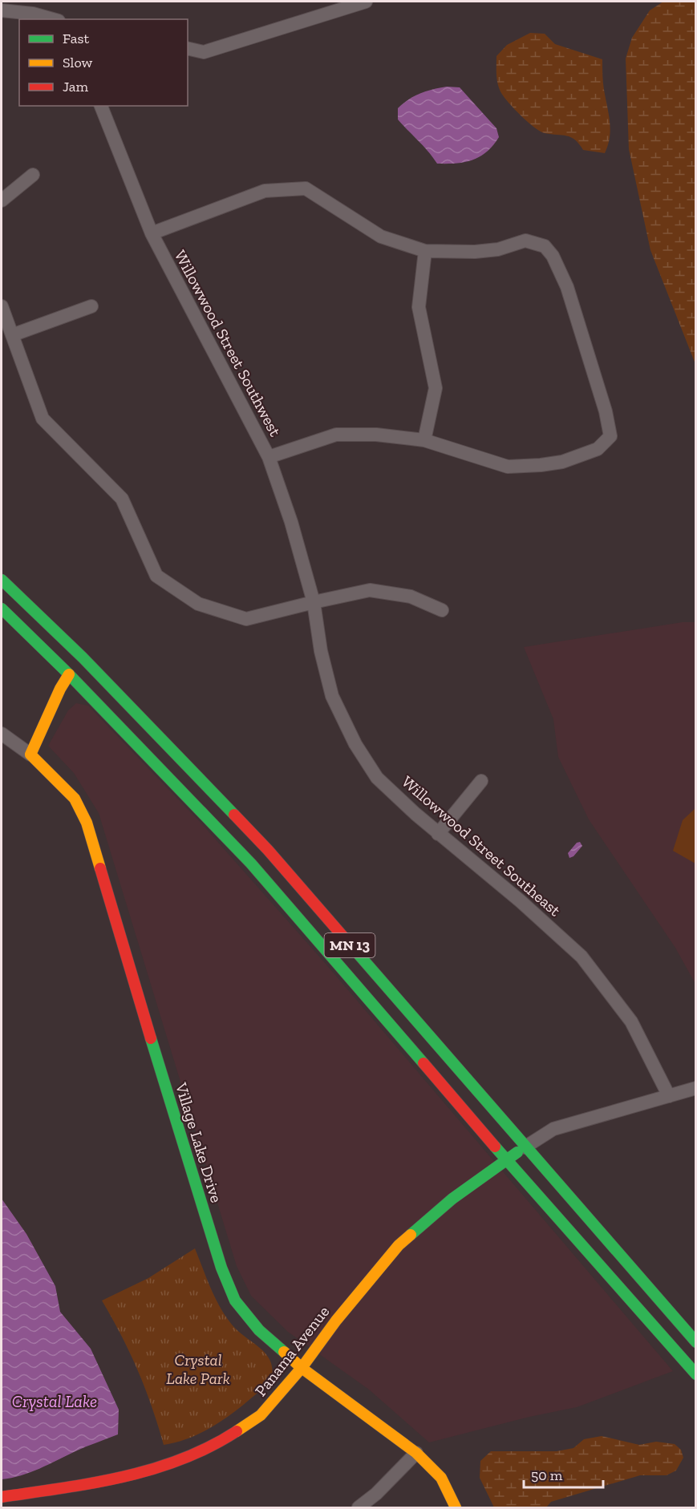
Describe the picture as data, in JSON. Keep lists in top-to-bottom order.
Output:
{
  "streets": {
    "main road": ["MN 13", "Village Lake Drive", "Panama Avenue"],
    "street": ["Willowwood Street Southwest", "Willowwood Street Southeast"]
  },
  "crossings": [
    ["Willowwood Street Southwest", "Willowwood Street Southeast"],
    ["MN 13", "Panama Avenue"],
    ["Village Lake Drive", "Panama Avenue"]
  ],
  "water": ["Crystal Lake"],
  "parks": ["Crystal Lake Park"],
  "legend": ["Fast", "Slow", "Jam"],
  "scale_bar": "50 m"
}
